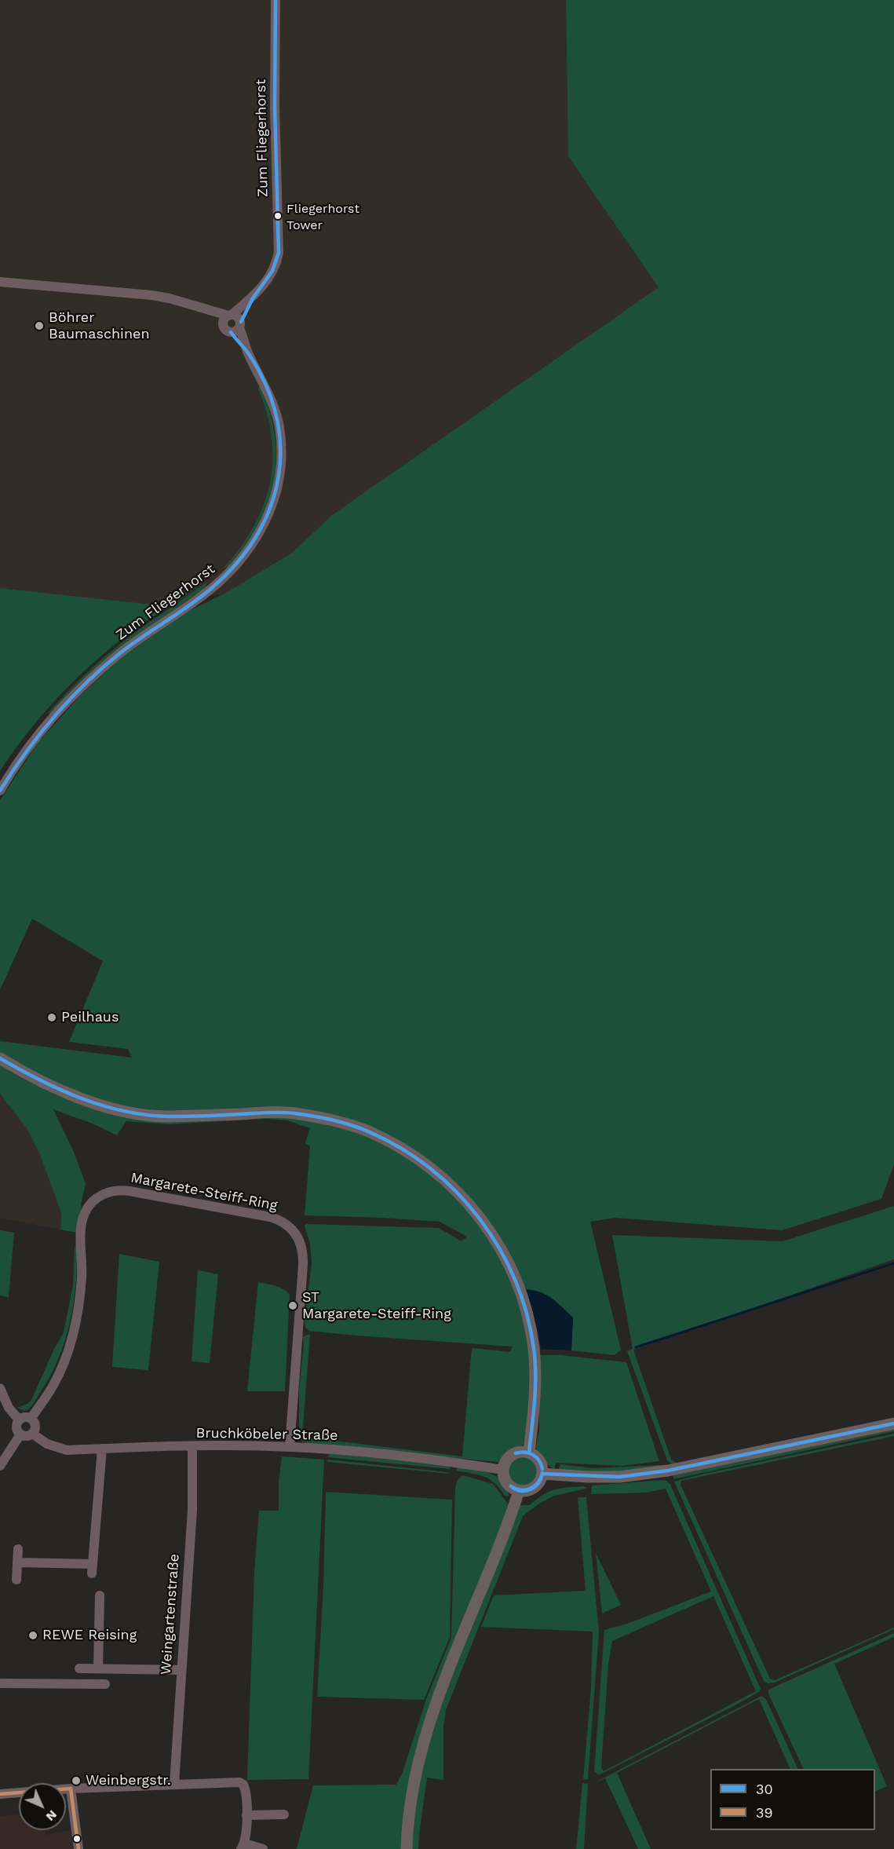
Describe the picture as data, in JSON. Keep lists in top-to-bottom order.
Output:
{
  "streets": {
    "street": [
      "Zum Fliegerhorst",
      "Margarete-Steiff-Ring",
      "Bruchköbeler Straße",
      "Weingartenstraße"
    ]
  },
  "crossings": [
    ["Margarete-Steiff-Ring", "Bruchköbeler Straße"],
    ["Bruchköbeler Straße", "Weingartenstraße"]
  ],
  "places": [
    "Fliegerhorst Tower",
    "Böhrer Baumaschinen",
    "Peilhaus",
    "ST Margarete-Steiff-Ring",
    "REWE Reising",
    "Weinbergstr."
  ],
  "lines": ["transit line 30", "transit line 39"],
  "legend": ["30", "39"],
  "north": "bottom right"
}
